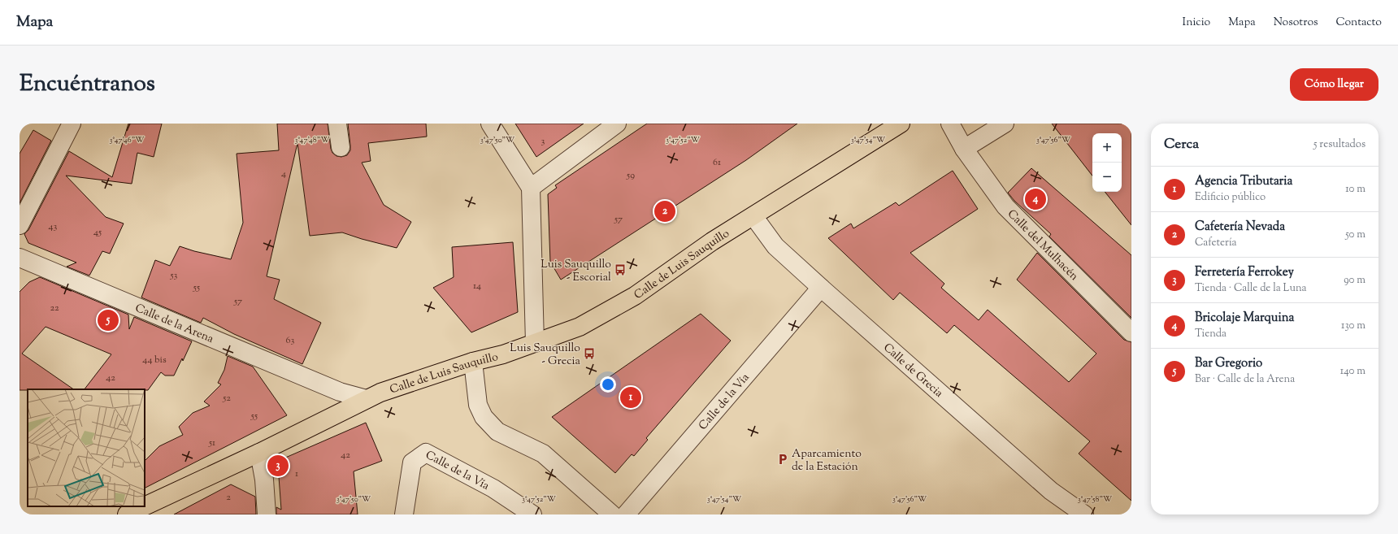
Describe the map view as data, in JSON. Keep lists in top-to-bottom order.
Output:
{
  "streets": {
    "main road": ["Calle de Luis Sauquillo"],
    "street": [
      "Calle del Mulhacén",
      "Calle de la Arena",
      "Calle de Grecia",
      "Calle de la Vía"
    ]
  },
  "crossings": [
    ["Calle de Luis Sauquillo", "Calle de la Arena"],
    ["Calle de Luis Sauquillo", "Calle de Grecia"],
    ["Calle de Grecia", "Calle de la Vía"]
  ],
  "places": {
    "bus stop": ["Luis Sauquillo - Escorial", "Luis Sauquillo - Grecia"],
    "parking": ["Aparcamiento de la Estación"]
  },
  "house_numbers": [
    "3",
    "61",
    "4",
    "59",
    "57",
    "43",
    "45",
    "53",
    "14",
    "55",
    "57",
    "22",
    "63",
    "44 bis",
    "42",
    "52",
    "55",
    "51",
    "42",
    "1",
    "2"
  ],
  "page": {
    "header": "Mapa",
    "nav": [
      "Inicio",
      "Mapa",
      "Nosotros",
      "Contacto"
    ],
    "title": "Encuéntranos",
    "buttons": "Cómo llegar",
    "heading": ["Cerca", "5 resultados"],
    "map_buttons": ["+", "−"],
    "list": [
      {
        "mark": "1",
        "name": "Agencia Tributaria",
        "note": "Edificio público",
        "value": "10 m"
      },
      {
        "mark": "2",
        "name": "Cafetería Nevada",
        "note": "Cafetería",
        "value": "50 m"
      },
      {
        "mark": "3",
        "name": "Ferretería Ferrokey",
        "note": "Tienda · Calle de la Luna",
        "value": "90 m"
      },
      {
        "mark": "4",
        "name": "Bricolaje Marquina",
        "note": "Tienda",
        "value": "130 m"
      },
      {
        "mark": "5",
        "name": "Bar Gregorio",
        "note": "Bar · Calle de la Arena",
        "value": "140 m"
      }
    ],
    "pins": [
      "4",
      "2",
      "5",
      "1",
      "3"
    ]
  },
  "coordinates": [
    "3°47'48\"W",
    "3°47'54\"W",
    "3°47'56\"W",
    "3°47'46\"W",
    "3°47'50\"W",
    "3°47'52\"W",
    "3°47'58\"W"
  ]
}
